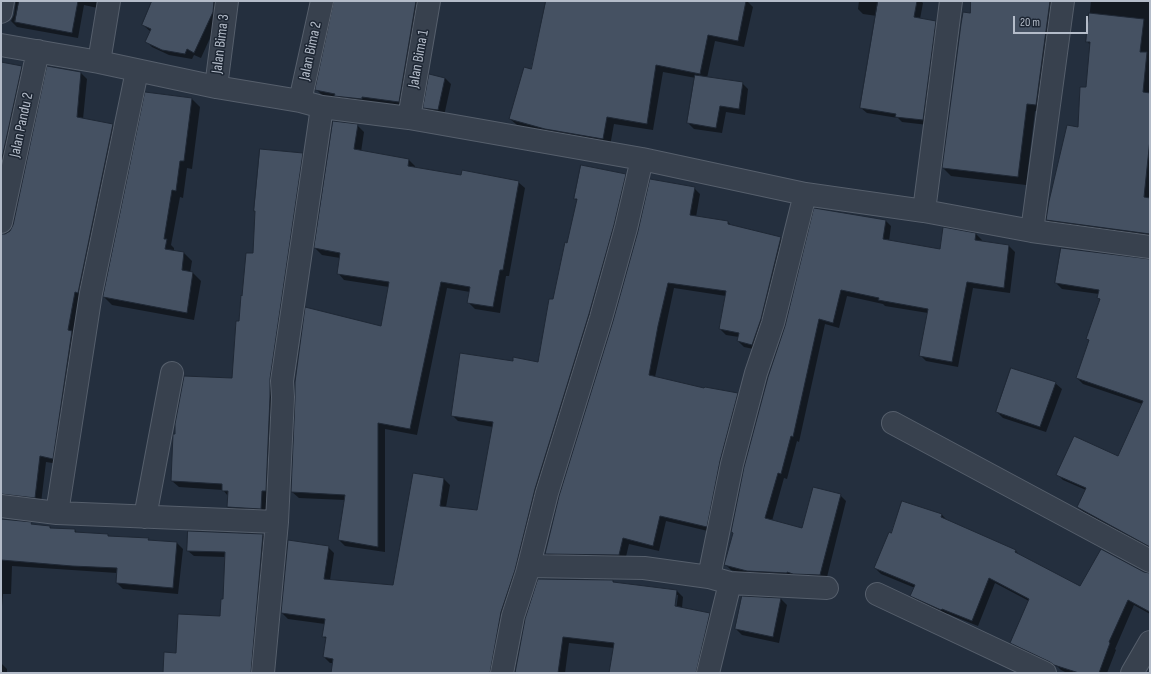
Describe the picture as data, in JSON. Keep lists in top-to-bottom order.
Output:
{
  "streets": {
    "street": [
      "Jalan Bima 3",
      "Jalan Bima 2",
      "Jalan Bima 1",
      "Jalan Pandu 2"
    ]
  },
  "scale_bar": "20 m"
}
